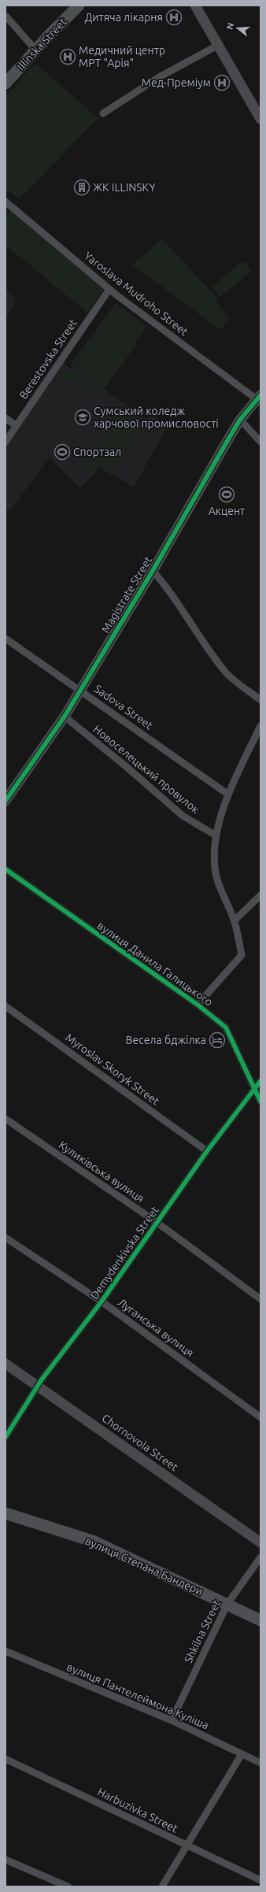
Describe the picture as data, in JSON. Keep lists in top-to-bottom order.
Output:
{
  "streets": {
    "main road": ["Illinska Street", "вулиця Степана Бандери"],
    "street": [
      "Yaroslava Mudroho Street",
      "Berestovska Street",
      "Magistrate Street",
      "Sadova Street",
      "Новоселецький провулок",
      "вулиця Данила Галицького",
      "Myroslav Skoryk Street",
      "Куликівська вулиця",
      "Demydenkivska Street",
      "Луганська вулиця",
      "Chornovola Street",
      "Shkilna Street",
      "вулиця Пантелеймона Куліша",
      "Harbuzivka Street"
    ]
  },
  "crossings": [
    ["Yaroslava Mudroho Street", "Berestovska Street"],
    ["Yaroslava Mudroho Street", "Magistrate Street"],
    ["Magistrate Street", "Sadova Street"],
    ["Magistrate Street", "Новоселецький провулок"],
    ["вулиця Данила Галицького", "Demydenkivska Street"],
    ["Myroslav Skoryk Street", "Demydenkivska Street"],
    ["Куликівська вулиця", "Demydenkivska Street"],
    ["Demydenkivska Street", "Луганська вулиця"],
    ["Demydenkivska Street", "Chornovola Street"],
    ["вулиця Степана Бандери", "Shkilna Street"],
    ["Shkilna Street", "вулиця Пантелеймона Куліша"]
  ],
  "places": {
    "hospital": ["Дитяча лікарня", "Медичний центр МРТ \"Арія\"", "Мед-Преміум"],
    "building": ["ЖК ILLINSKY"],
    "school or university": ["Сумський коледж харчової промисловості"],
    "sports": ["Спортзал", "Акцент"],
    "hotel": ["Весела бджілка"]
  },
  "north": "left"
}
